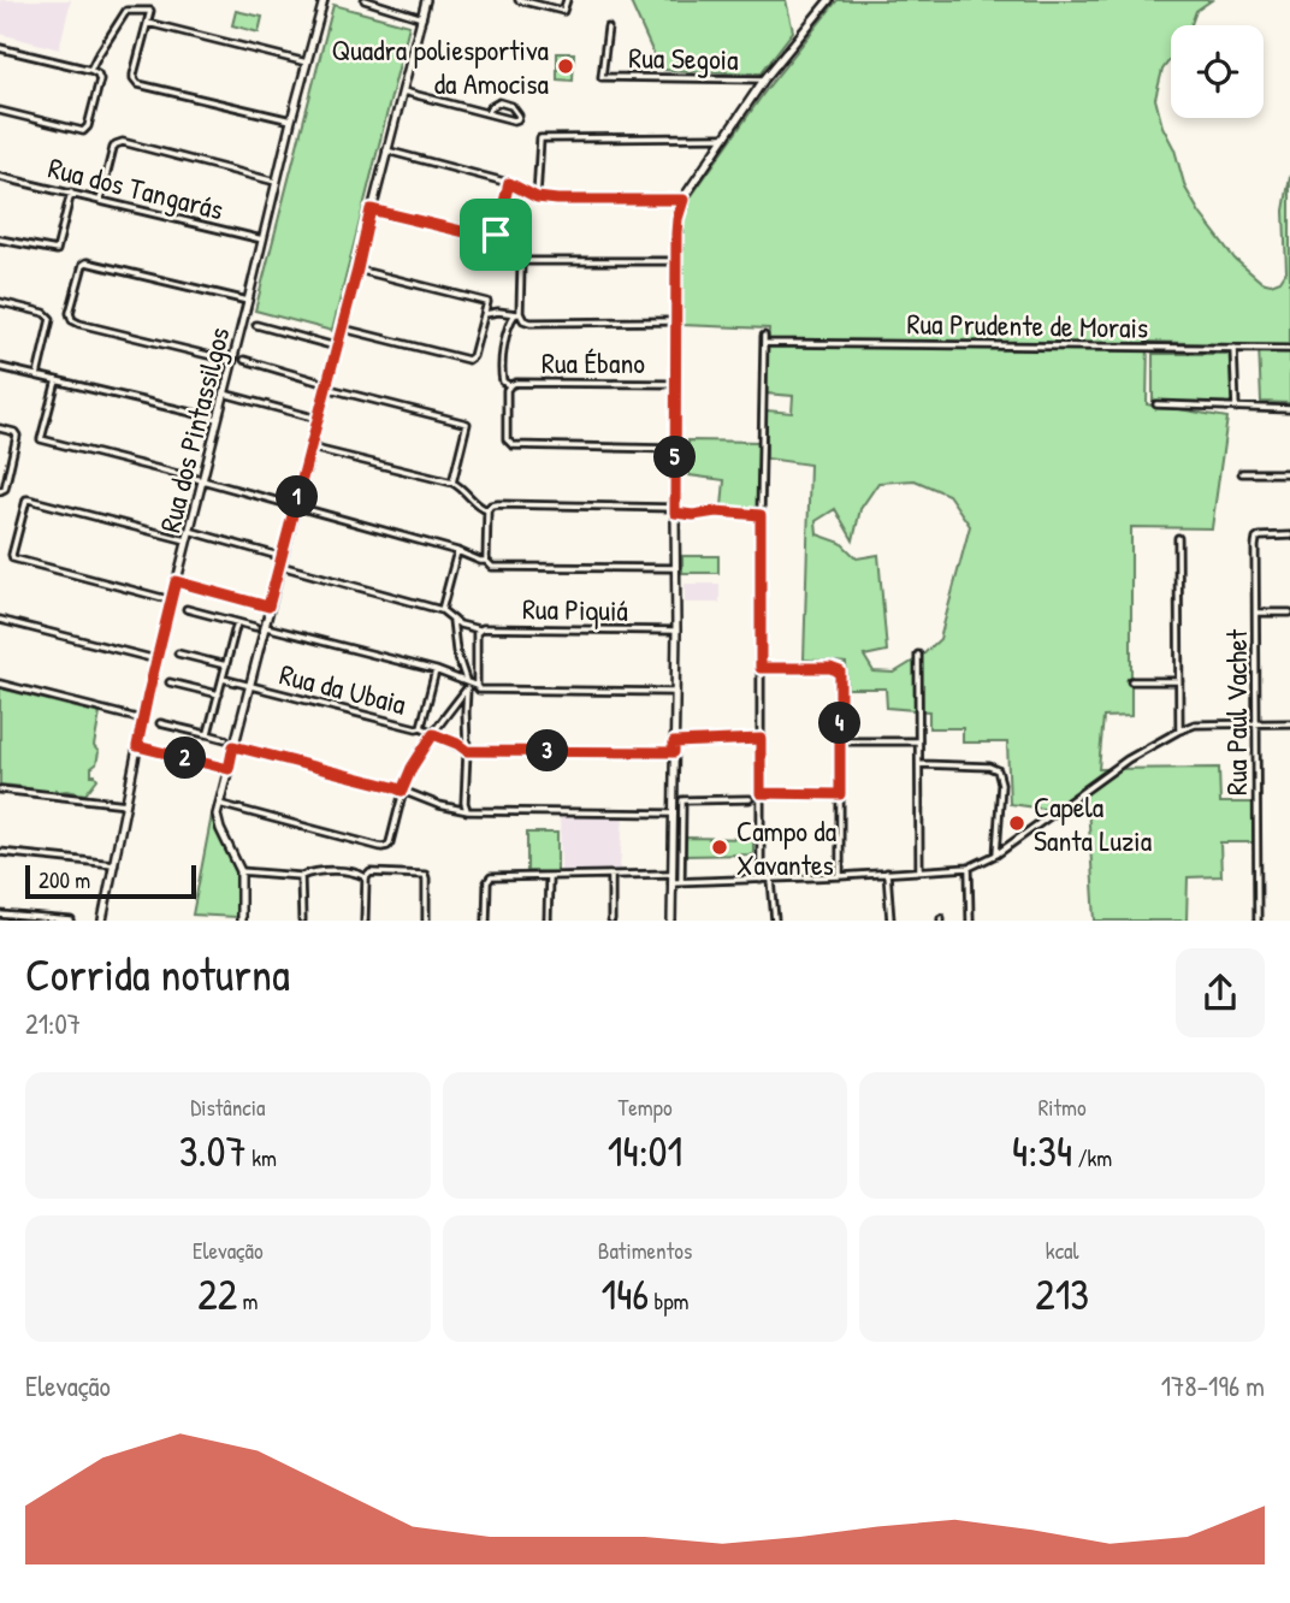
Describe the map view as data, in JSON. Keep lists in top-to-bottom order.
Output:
{
  "streets": {
    "street": [
      "Rua Segoia",
      "Rua dos Tangarás",
      "Rua Prudente de Morais",
      "Rua Ébano",
      "Rua dos Pintassilgos",
      "Rua Piquiá",
      "Rua da Ubaia",
      "Rua Paul Vachet"
    ]
  },
  "crossings": [
    ["Rua dos Tangarás", "Rua dos Pintassilgos"]
  ],
  "places": ["Quadra poliesportiva da Amocisa", "Capela Santa Luzia", "Campo da Xavantes"],
  "scale_bar": "200 m",
  "page": {
    "pins": [
      "5",
      "1",
      "4",
      "3",
      "2"
    ],
    "scale": "200 m",
    "heading": ["Corrida noturna", "21:07"],
    "stats": [
      ["Distância", "3.07 km"],
      ["Tempo", "14:01"],
      ["Ritmo", "4:34 /km"],
      ["Elevação", "22 m"],
      ["Batimentos", "146 bpm"],
      ["kcal", "213"]
    ],
    "chart": ["Elevação", "178–196 m"]
  }
}
